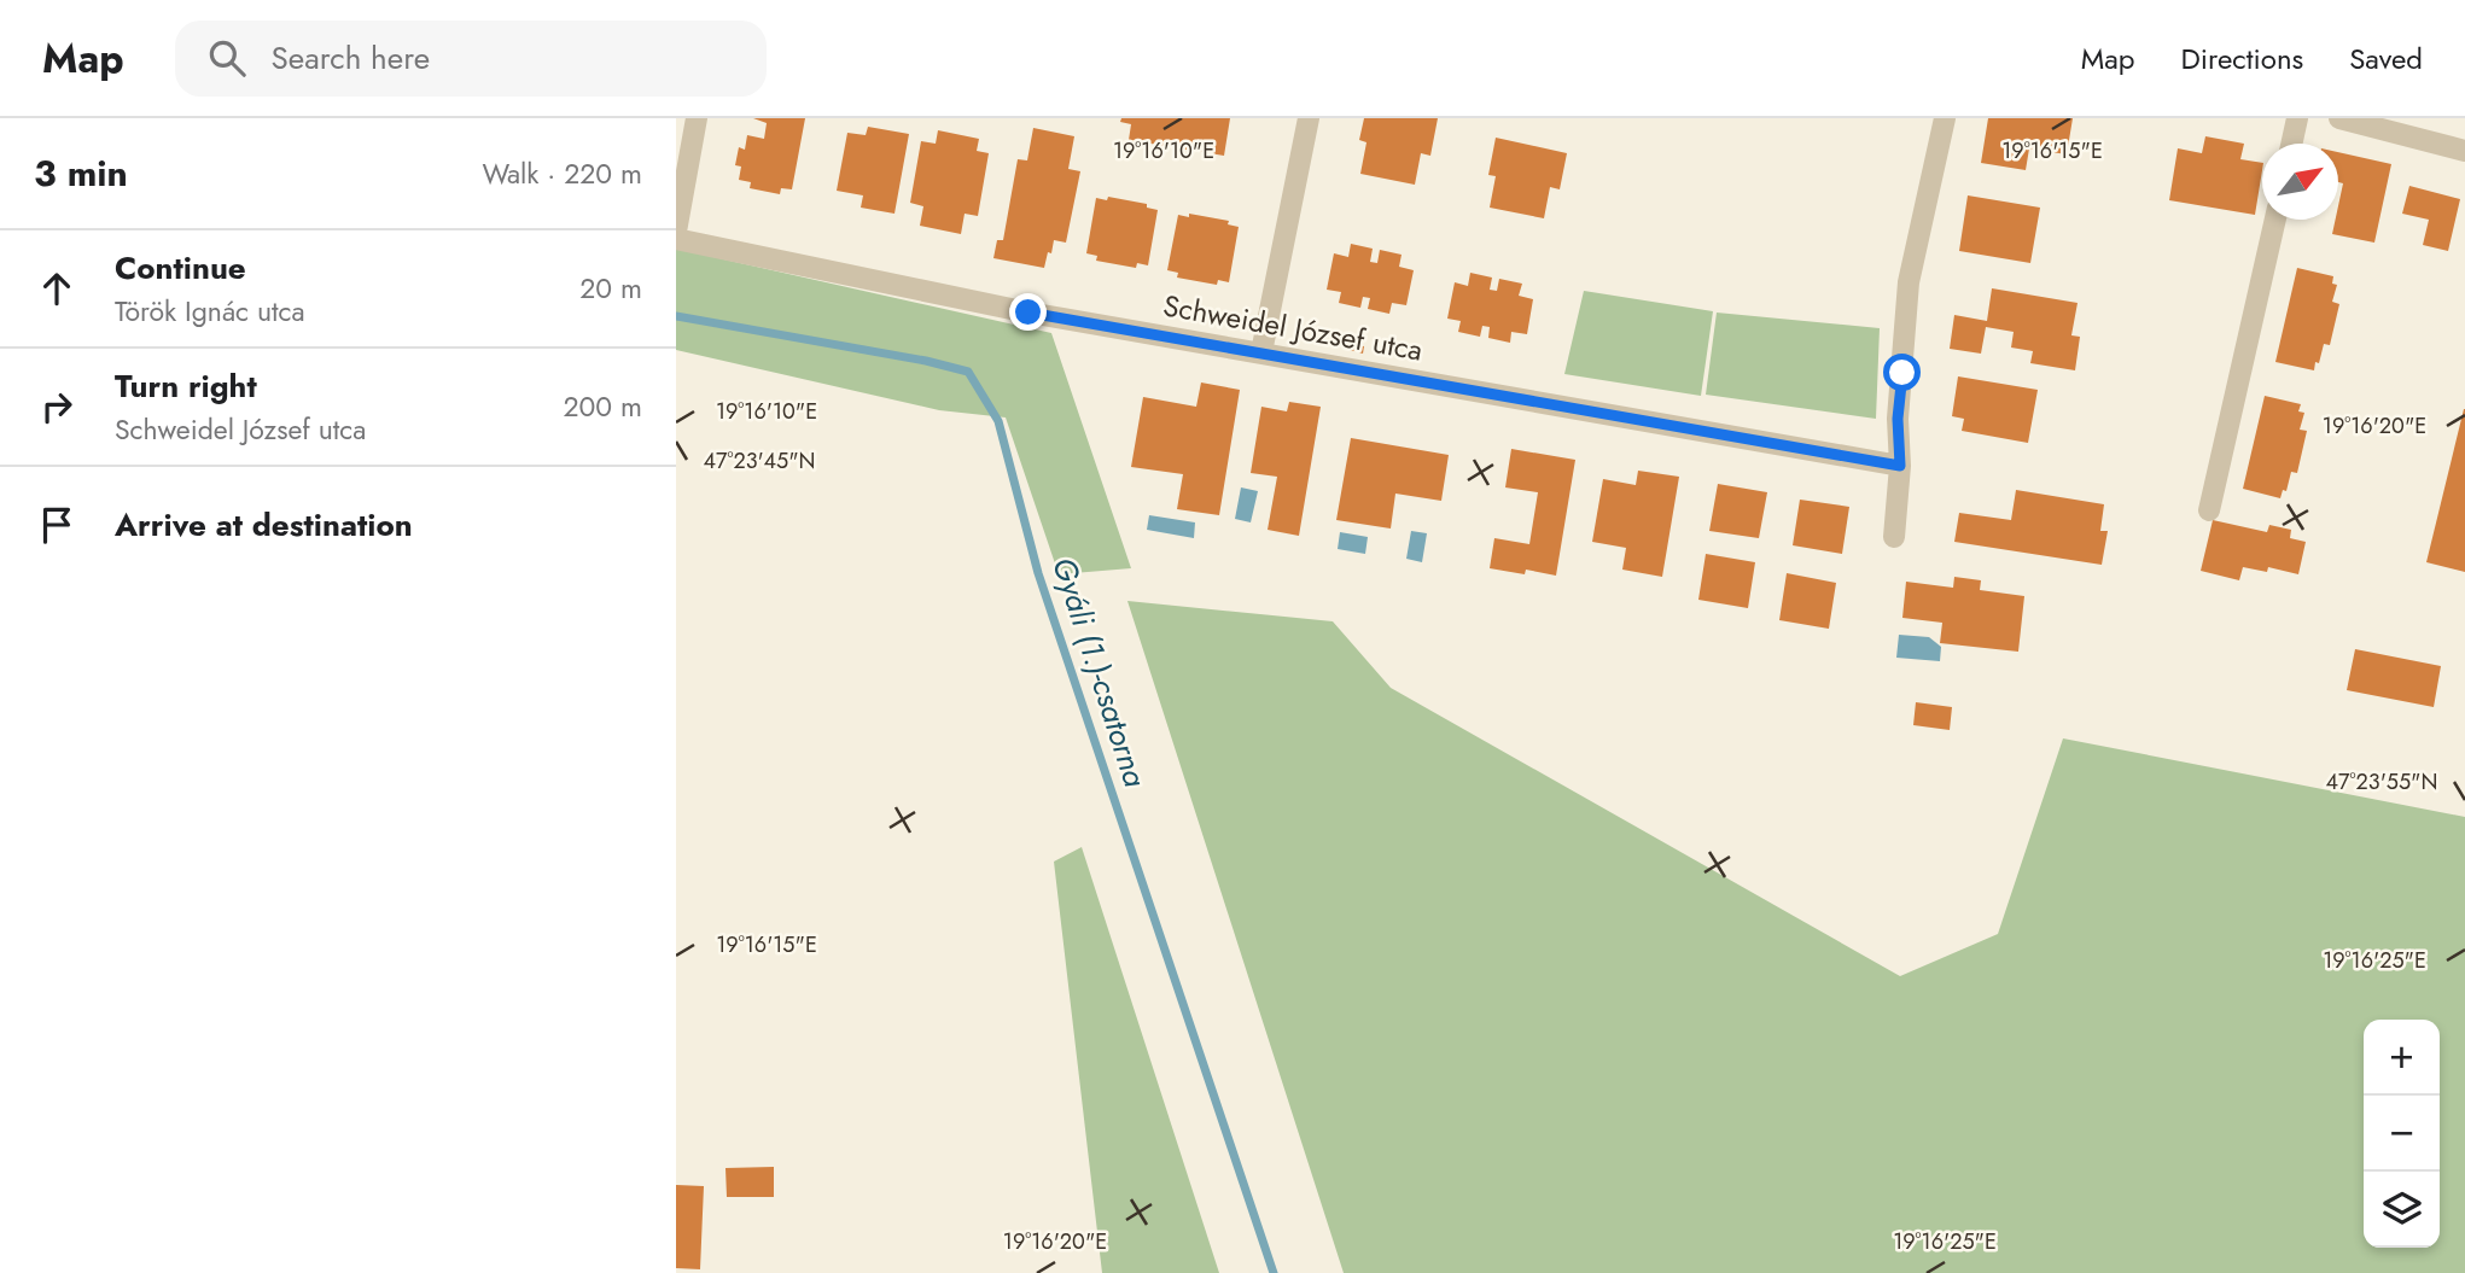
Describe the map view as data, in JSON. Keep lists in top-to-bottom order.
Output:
{
  "streets": {
    "street": ["Schweidel József utca"]
  },
  "water": ["Gyáli (1.)-csatorna"],
  "north": "top right",
  "page": {
    "header": "Map",
    "search": "Search here",
    "nav": ["Map", "Directions", "Saved"],
    "heading": ["3 min", "Walk · 220 m"],
    "list": [
      ["Continue", "Török Ignác utca", "20 m"],
      ["Turn right", "Schweidel József utca", "200 m"],
      "Arrive at destination"
    ],
    "map_buttons": ["+", "−"]
  },
  "coordinates": [
    "19°16'10\"E",
    "19°16'15\"E",
    "19°16'20\"E",
    "47°23'45\"N",
    "47°23'55\"N",
    "19°16'25\"E"
  ]
}
